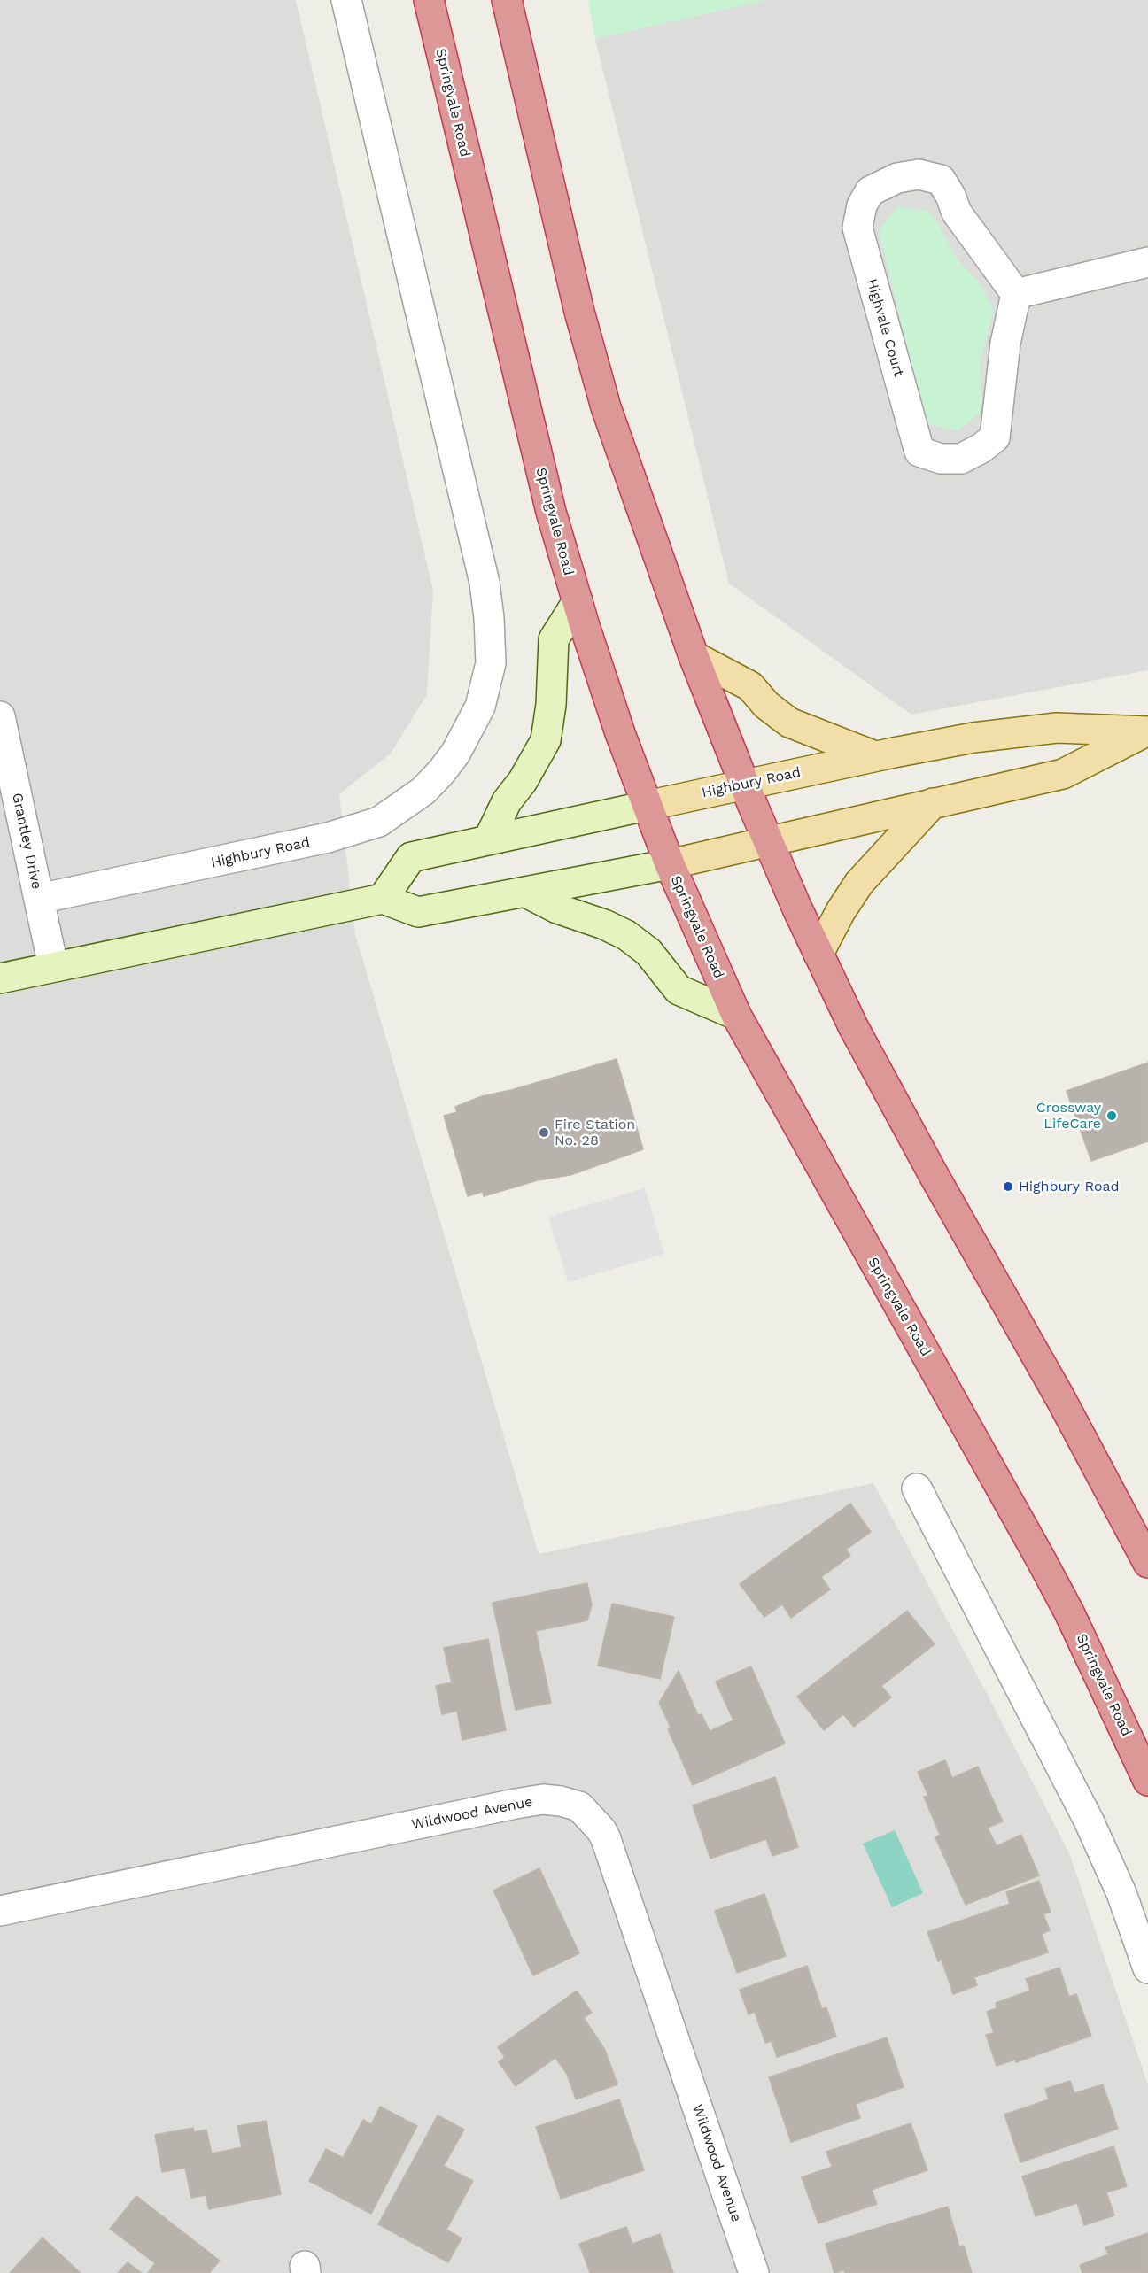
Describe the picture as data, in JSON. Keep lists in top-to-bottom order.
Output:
{
  "streets": {
    "highway": ["Springvale Road"],
    "main road": ["Highbury Road"],
    "street": ["Highvale Court", "Grantley Drive", "Wildwood Avenue"]
  },
  "crossings": [
    ["Springvale Road", "Highbury Road"],
    ["Highbury Road", "Grantley Drive"]
  ],
  "places": ["Crossway LifeCare", "Fire Station No. 28", "Highbury Road"]
}
